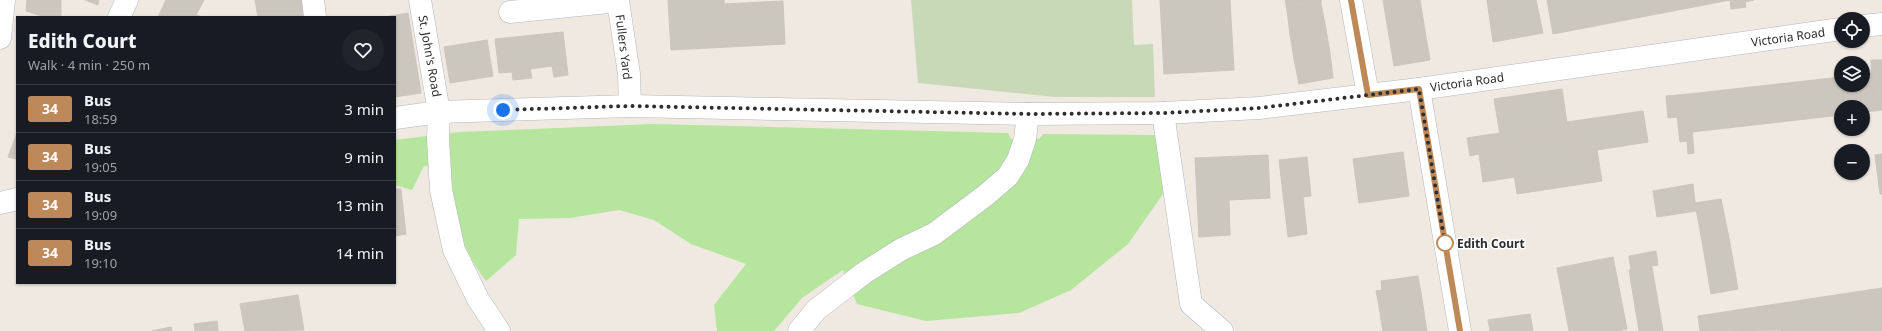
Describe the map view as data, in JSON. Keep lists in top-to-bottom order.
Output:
{
  "streets": {
    "street": ["Victoria Road", "Fullers Yard", "St. John's Road"]
  },
  "crossings": [
    ["Victoria Road", "Fullers Yard"],
    ["Victoria Road", "St. John's Road"]
  ],
  "places": ["Edith Court"],
  "lines": ["bus line 34"],
  "page": {
    "map_buttons": ["+", "−"],
    "heading": ["Edith Court", "Walk · 4 min · 250 m"],
    "list": [
      {
        "mark": "34",
        "name": "Bus",
        "note": "18:59",
        "value": "3 min"
      },
      {
        "mark": "34",
        "name": "Bus",
        "note": "19:05",
        "value": "9 min"
      },
      {
        "mark": "34",
        "name": "Bus",
        "note": "19:09",
        "value": "13 min"
      },
      {
        "mark": "34",
        "name": "Bus",
        "note": "19:10",
        "value": "14 min"
      }
    ]
  }
}
